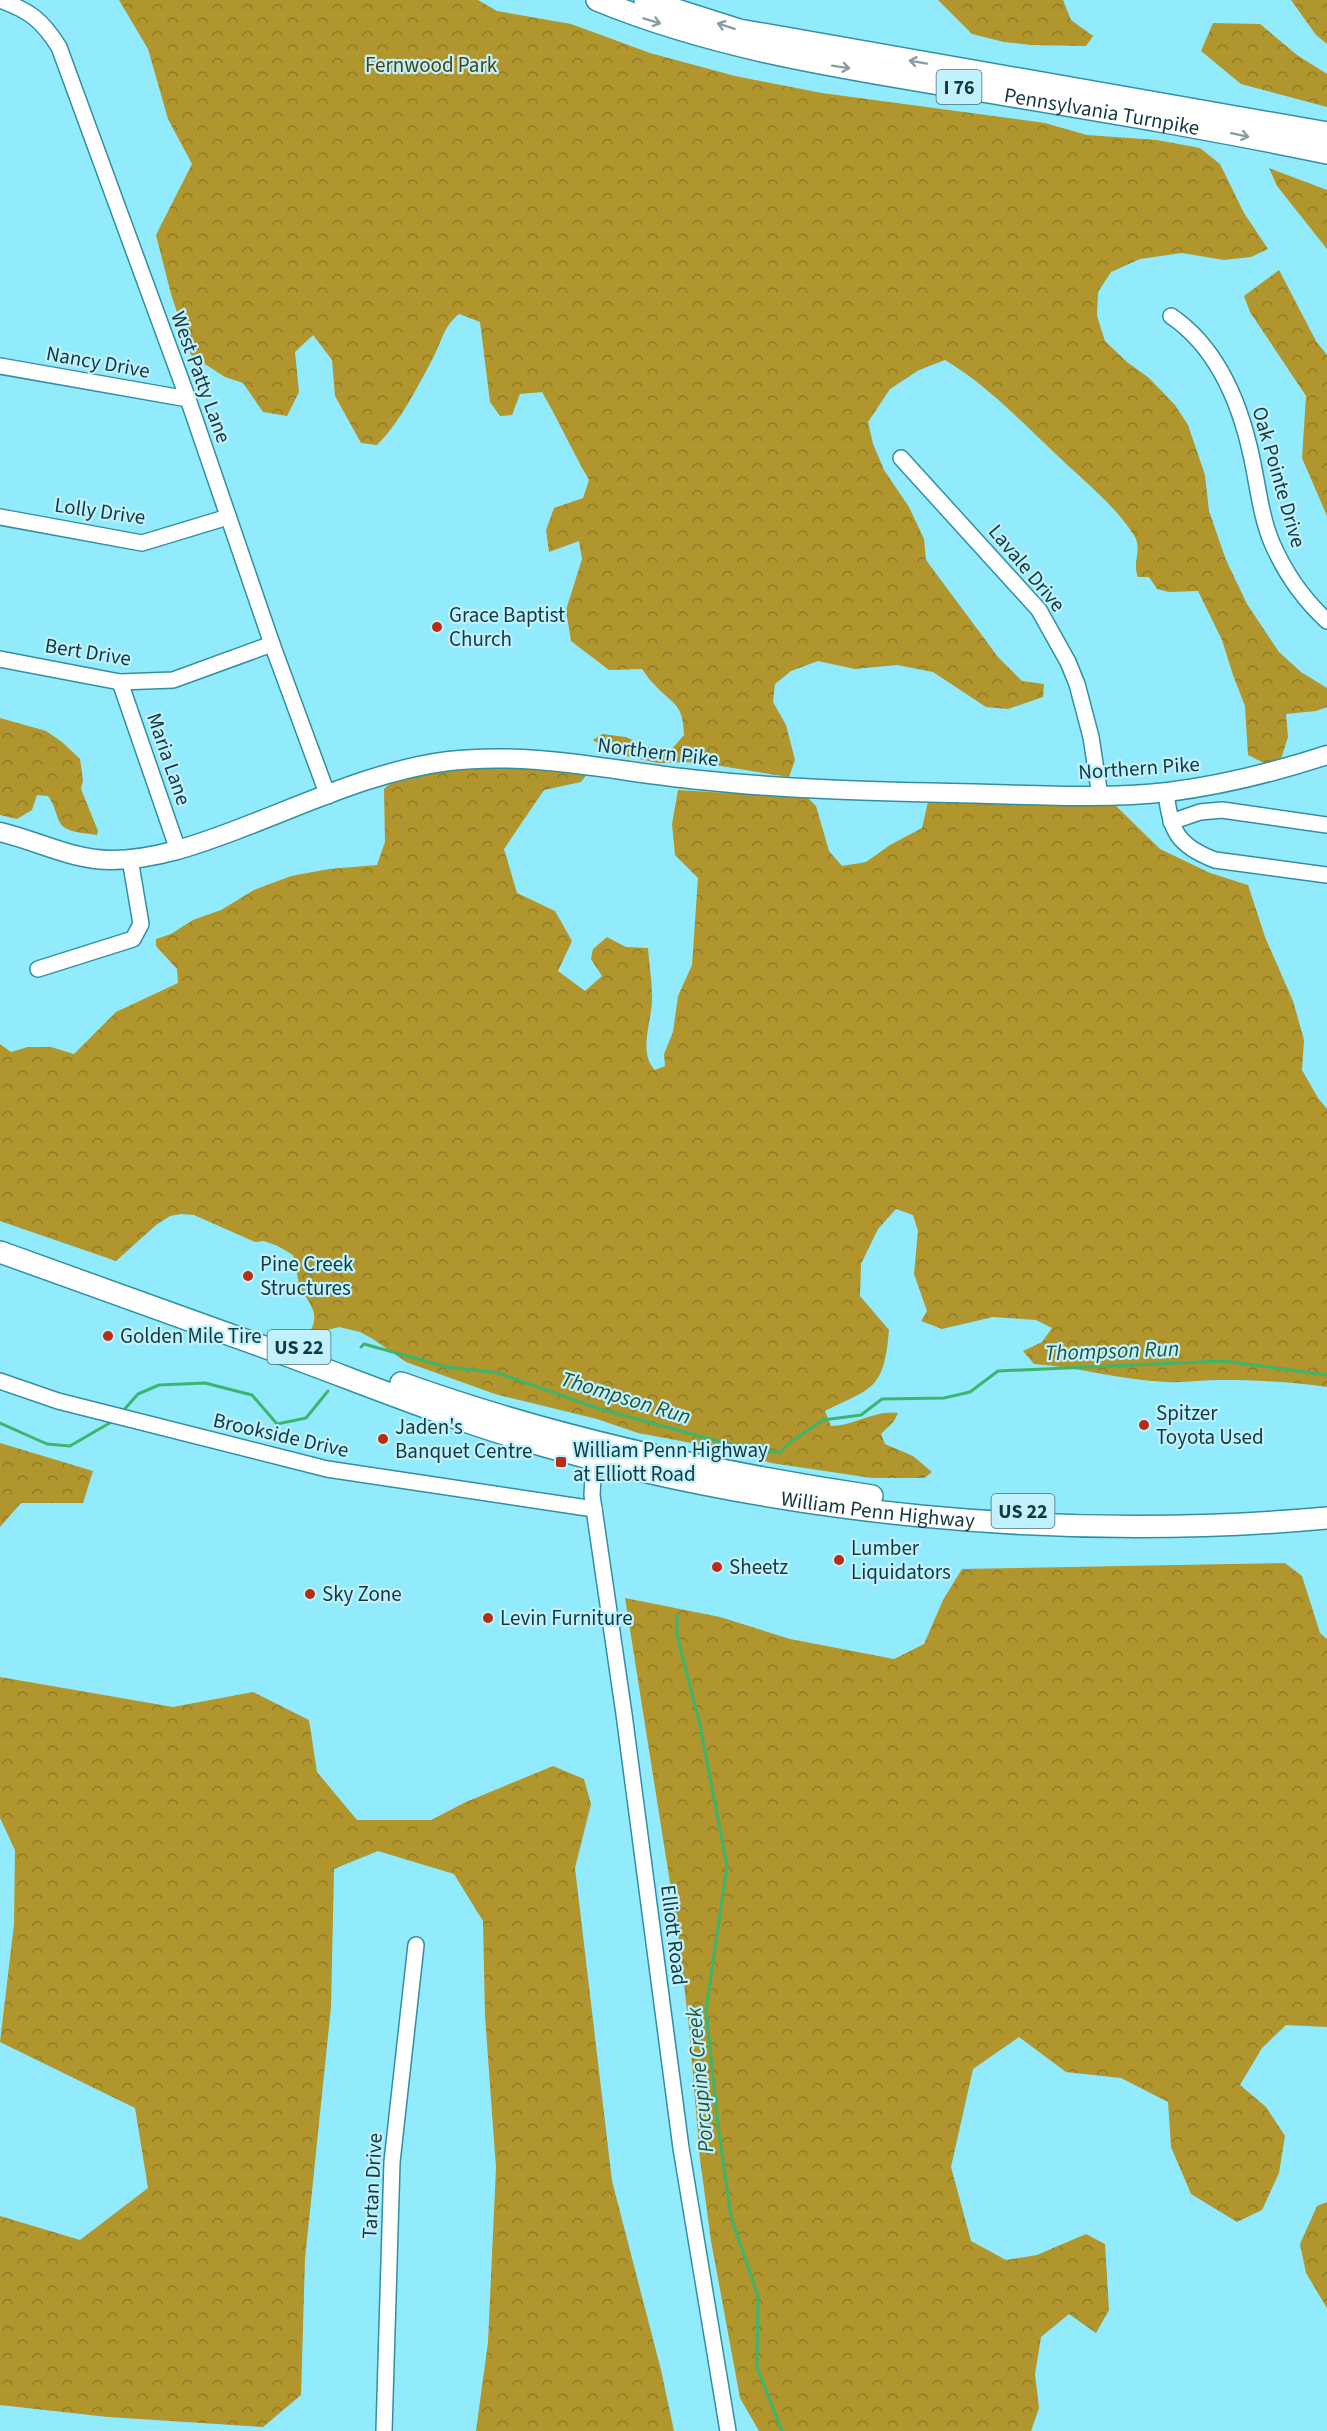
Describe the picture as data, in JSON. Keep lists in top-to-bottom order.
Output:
{
  "streets": {
    "highway": [
      "I 76",
      "Pennsylvania Turnpike",
      "US 22",
      "William Penn Highway"
    ],
    "main road": ["Northern Pike"],
    "street": [
      "Nancy Drive",
      "West Patty Lane",
      "Oak Pointe Drive",
      "Lolly Drive",
      "Lavale Drive",
      "Bert Drive",
      "Maria Lane",
      "Brookside Drive",
      "Elliott Road",
      "Tartan Drive"
    ]
  },
  "crossings": [
    ["Nancy Drive", "West Patty Lane"],
    ["West Patty Lane", "Lolly Drive"],
    ["West Patty Lane", "Bert Drive"],
    ["West Patty Lane", "Northern Pike"],
    ["Lavale Drive", "Northern Pike"],
    ["Bert Drive", "Maria Lane"],
    ["Northern Pike", "Maria Lane"],
    ["Brookside Drive", "Elliott Road"],
    ["William Penn Highway", "Elliott Road"]
  ],
  "water": ["Thompson Run", "Porcupine Creek"],
  "parks": ["Fernwood Park"],
  "places": {
    "other": [
      "Grace Baptist Church",
      "Pine Creek Structures",
      "Golden Mile Tire",
      "Spitzer Toyota Used",
      "Jaden's Banquet Centre",
      "Lumber Liquidators",
      "Sheetz",
      "Sky Zone",
      "Levin Furniture"
    ],
    "transit": ["William Penn Highway at Elliott Road"]
  }
}
